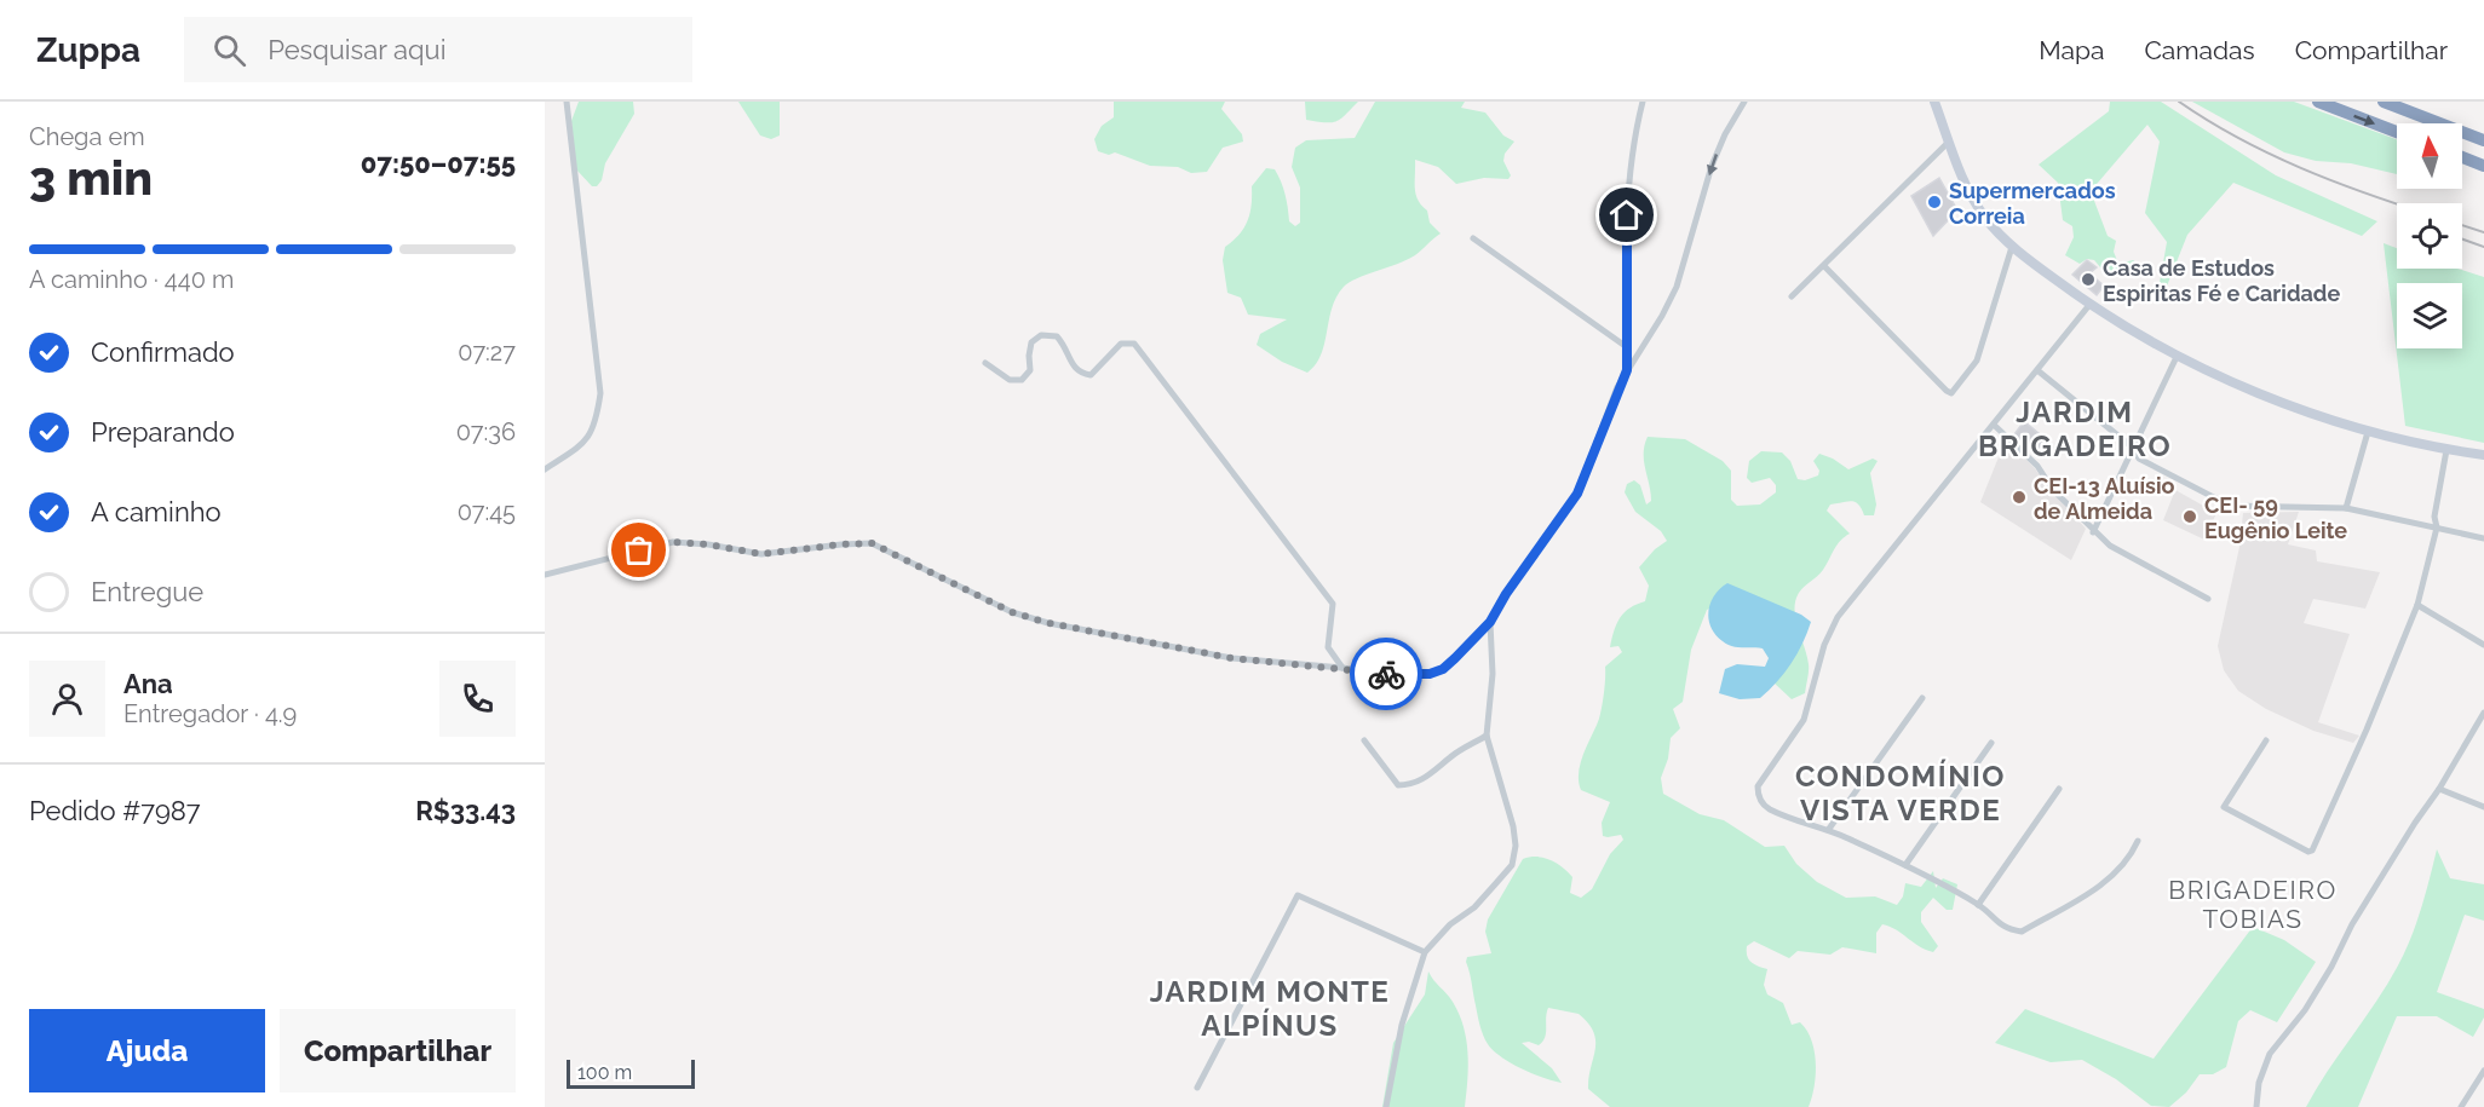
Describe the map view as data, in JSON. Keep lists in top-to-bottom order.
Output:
{
  "districts": [
    "JARDIM BRIGADEIRO",
    "CONDOMÍNIO VISTA VERDE",
    "BRIGADEIRO TOBIAS",
    "JARDIM MONTE ALPÍNUS"
  ],
  "places": [
    "Supermercados Correia",
    "Casa de Estudos Espiritas Fé e Caridade",
    "CEI-13 Aluísio de Almeida",
    "CEI- 59 Eugênio Leite"
  ],
  "scale_bar": "100 m",
  "north": "top",
  "page": {
    "header": "Zuppa",
    "search": "Pesquisar aqui",
    "nav": ["Mapa", "Camadas", "Compartilhar"],
    "heading": ["3 min", "Chega em", "07:50–07:55"],
    "panel": [
      "Ana",
      "Entregador · 4.9",
      "Pedido #7987",
      "R$33.43"
    ],
    "bar": "A caminho · 440 m",
    "list": [
      ["Confirmado", "07:27"],
      ["Preparando", "07:36"],
      ["A caminho", "07:45"],
      "Entregue"
    ],
    "buttons": ["Ajuda", "Compartilhar"],
    "scale": "100 m"
  }
}
